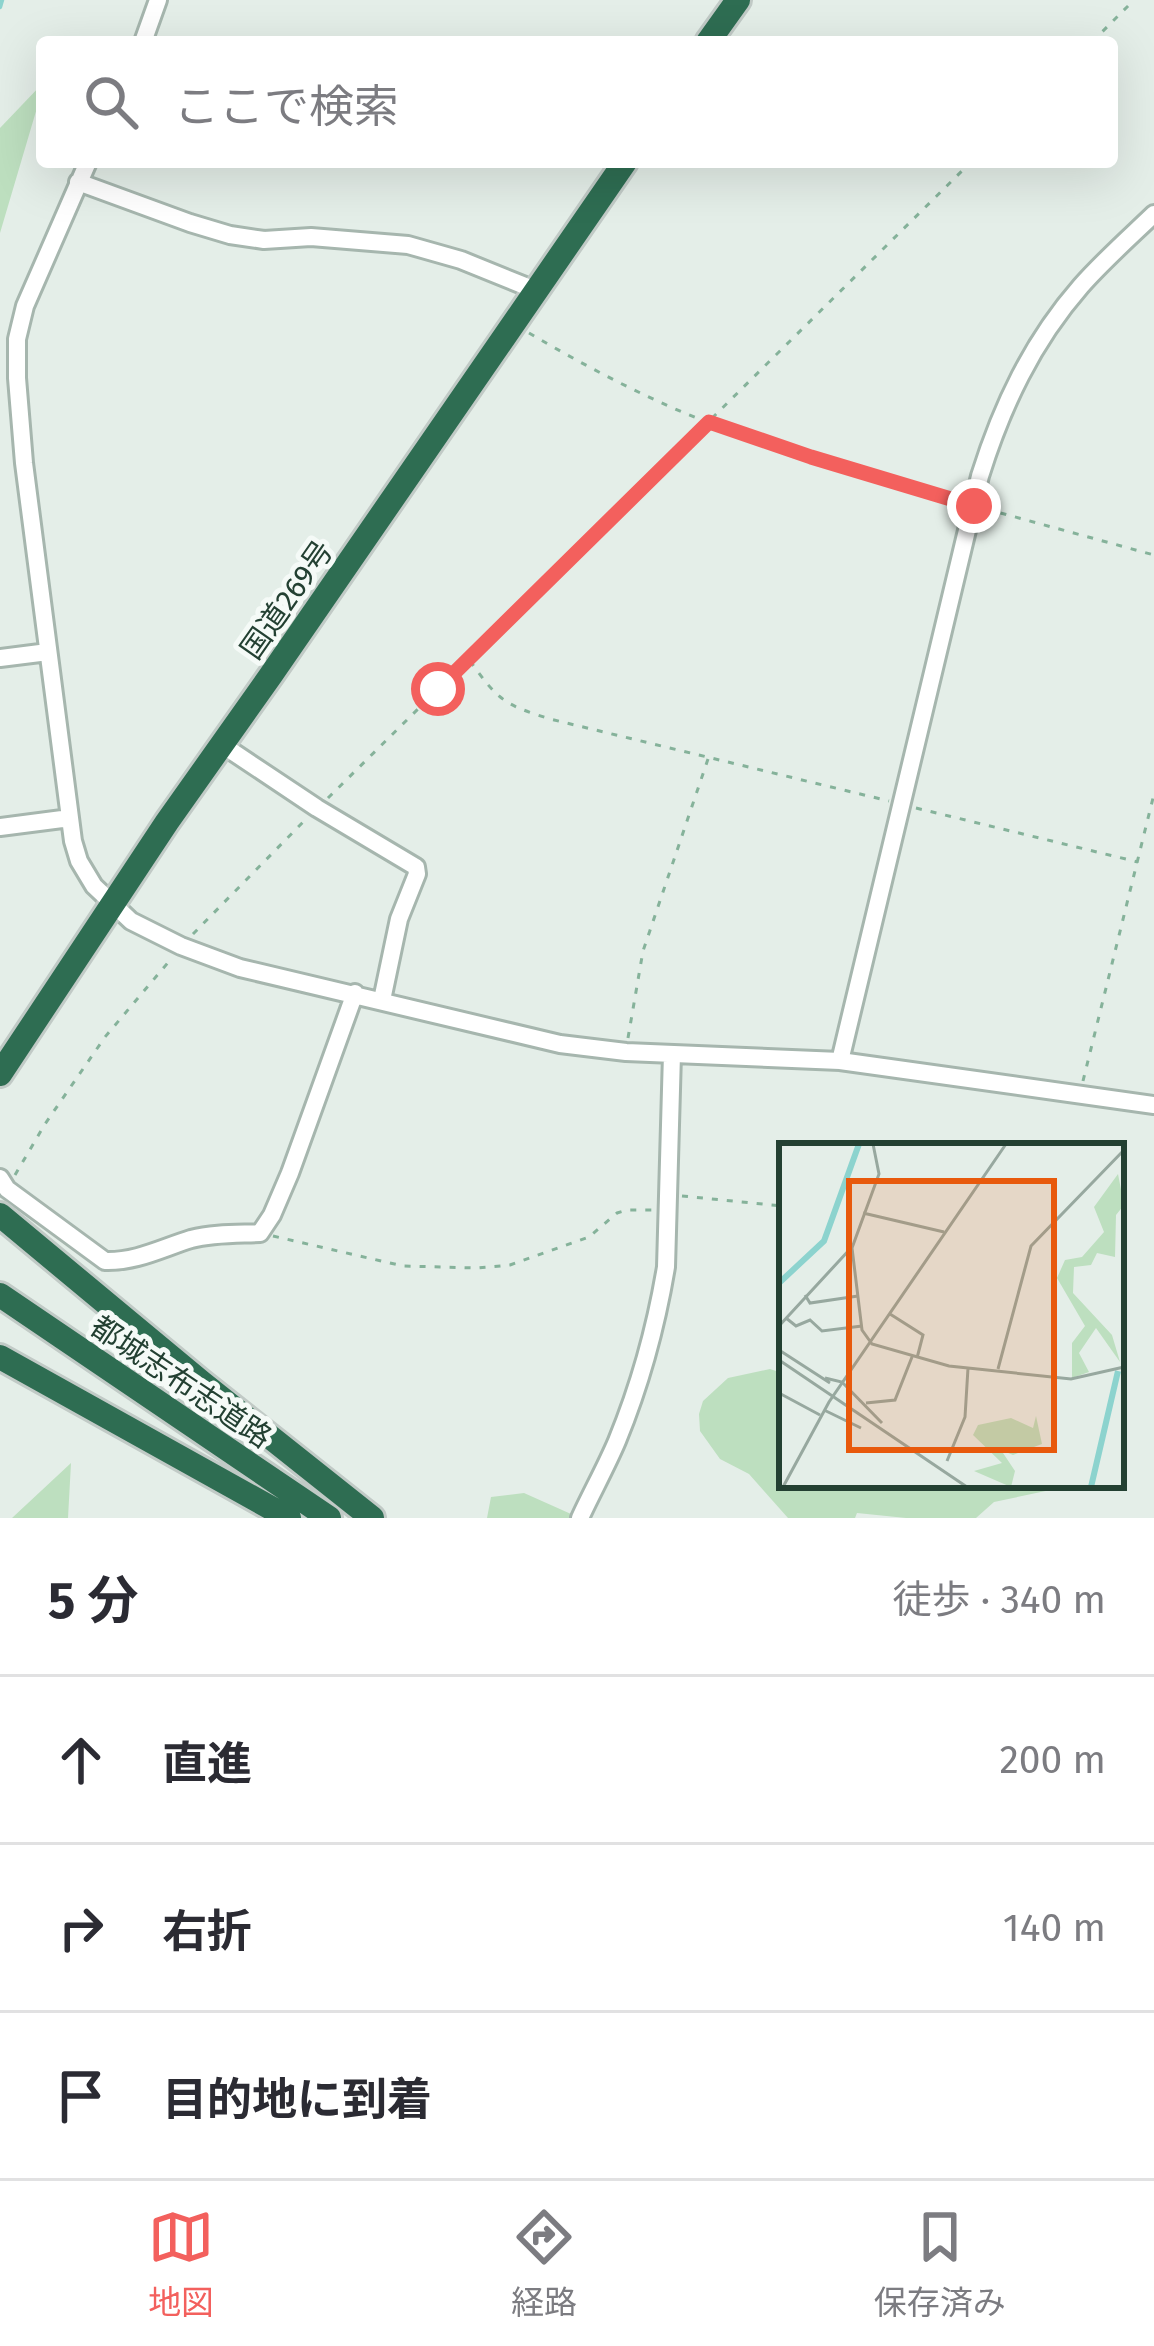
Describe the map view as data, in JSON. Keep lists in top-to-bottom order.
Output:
{
  "streets": {
    "highway": ["国道269号", "都城志布志道路"]
  },
  "page": {
    "search": "ここで検索",
    "heading": ["5 分", "徒歩 · 340 m"],
    "list": [
      ["直進", "200 m"],
      ["右折", "140 m"],
      "目的地に到着"
    ],
    "nav": ["地図", "経路", "保存済み"]
  }
}
